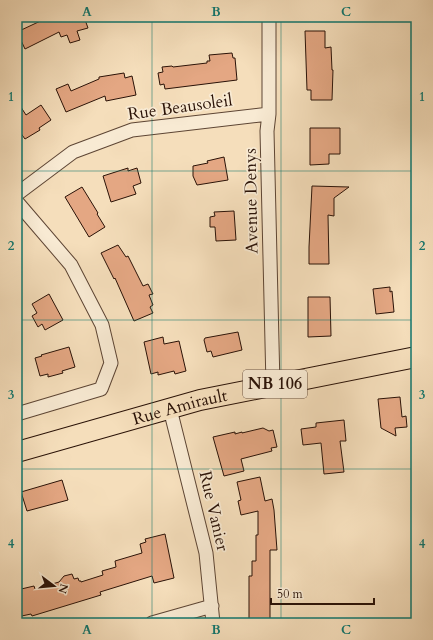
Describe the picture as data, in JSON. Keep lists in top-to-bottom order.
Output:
{
  "streets": {
    "main road": ["NB 106", "Rue Amirault"],
    "street": ["Rue Beausoleil", "Avenue Denys", "Rue Vanier"]
  },
  "crossings": [
    ["Rue Beausoleil", "Avenue Denys"],
    ["Avenue Denys", "Rue Amirault"],
    ["Rue Amirault", "Rue Vanier"]
  ],
  "scale_bar": "50 m",
  "north": "right",
  "grid": {
    "columns": ["A", "B", "C"],
    "rows": [
      "1",
      "2",
      "3",
      "4"
    ]
  }
}
